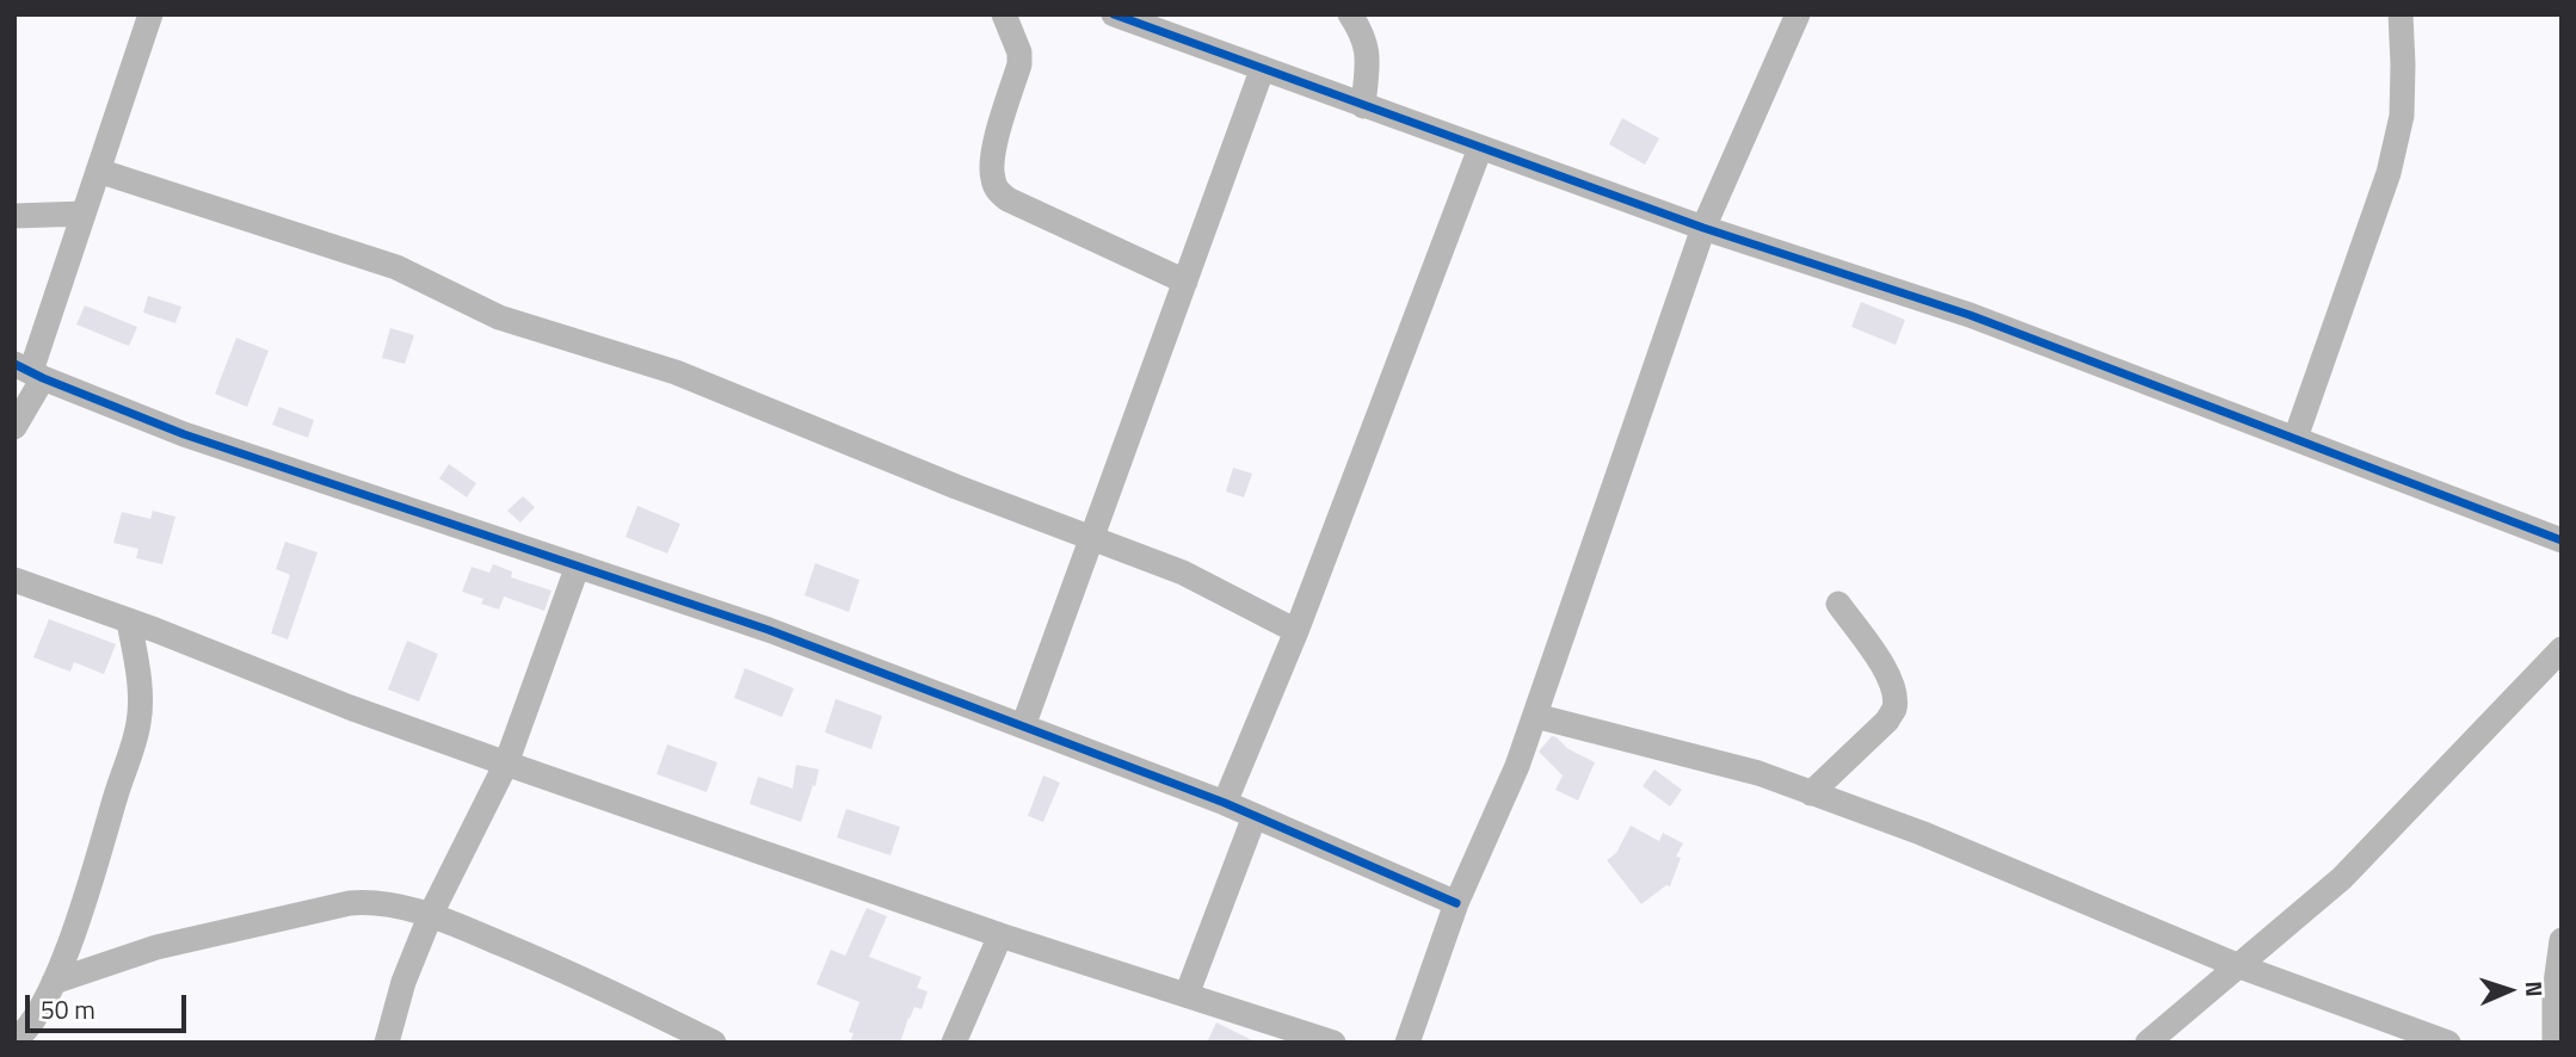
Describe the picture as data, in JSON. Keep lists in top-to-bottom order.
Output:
{
  "scale_bar": "50 m",
  "north": "right"
}
